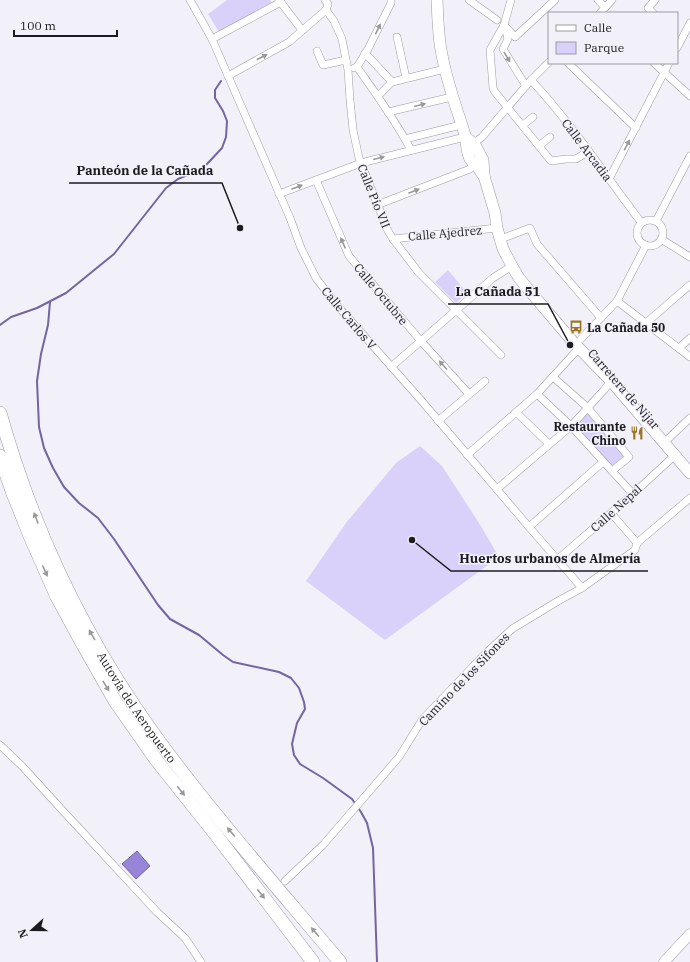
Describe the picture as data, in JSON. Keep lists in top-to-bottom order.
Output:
{
  "streets": {
    "highway": ["Autovía del Aeropuerto"],
    "main road": ["Carretera de Níjar"],
    "street": [
      "Calle Arcadia",
      "Calle Pío VII",
      "Calle Ajedrez",
      "Calle Octubre",
      "Calle Carlos V",
      "Calle Nepal",
      "Camino de los Sifones"
    ]
  },
  "crossings": [
    ["Calle Pío VII", "Calle Ajedrez"],
    ["Calle Ajedrez", "Carretera de Níjar"],
    ["Calle Carlos V", "Calle Nepal"],
    ["Calle Carlos V", "Camino de los Sifones"],
    ["Carretera de Níjar", "Calle Nepal"]
  ],
  "one_way": ["Calle Octubre"],
  "places": {
    "other": ["Panteón de la Cañada", "La Cañada 51", "Huertos urbanos de Almería"],
    "bus stop": ["La Cañada 50"],
    "restaurant": ["Restaurante Chino"]
  },
  "legend": ["Calle", "Parque"],
  "scale_bar": "100 m",
  "north": "left"
}
